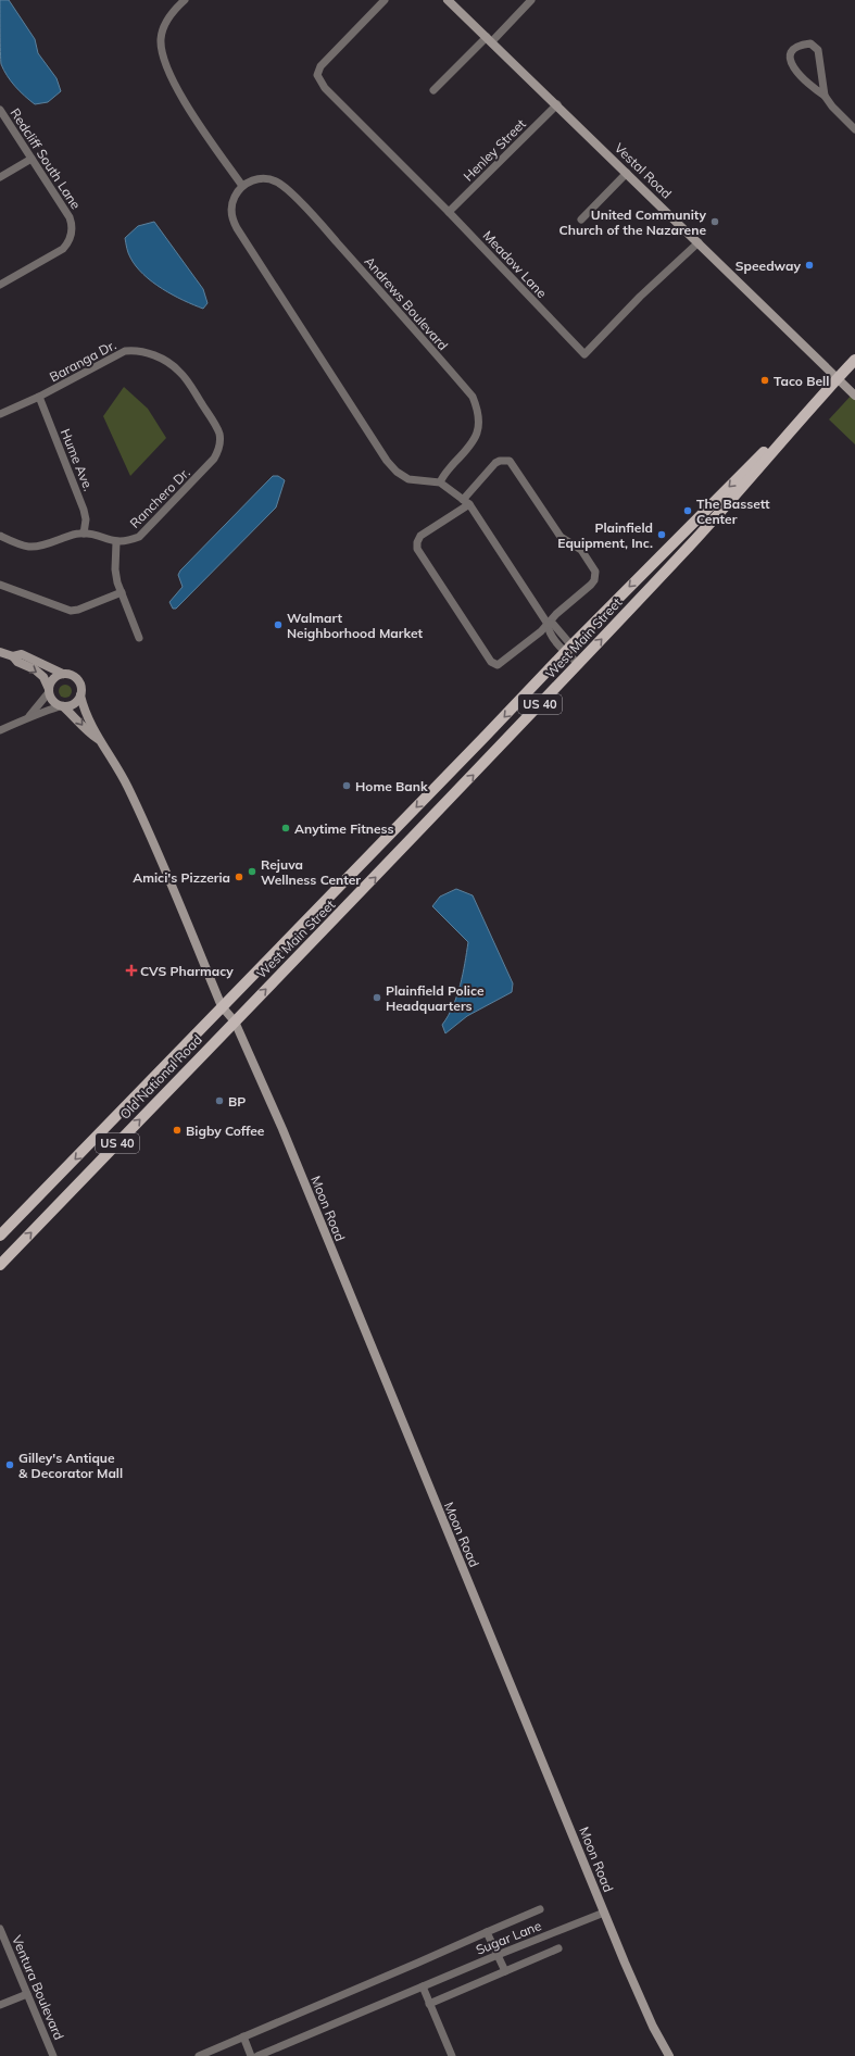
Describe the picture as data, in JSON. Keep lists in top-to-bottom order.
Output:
{
  "streets": {
    "main road": ["West Main Street", "US 40", "Old National Road"],
    "street": [
      "Henley Street",
      "Redcliff South Lane",
      "Vestal Road",
      "Meadow Lane",
      "Andrews Boulevard",
      "Baranga Dr.",
      "Hume Ave.",
      "Ranchero Dr.",
      "Moon Road",
      "Sugar Lane",
      "Ventura Boulevard"
    ]
  },
  "crossings": [
    ["Henley Street", "Vestal Road"],
    ["Henley Street", "Meadow Lane"],
    ["Vestal Road", "Meadow Lane"],
    ["Vestal Road", "West Main Street"],
    ["Baranga Dr.", "Hume Ave."],
    ["Baranga Dr.", "Ranchero Dr."],
    ["Hume Ave.", "Ranchero Dr."],
    ["West Main Street", "Old National Road"],
    ["West Main Street", "Moon Road"],
    ["Old National Road", "Moon Road"],
    ["Moon Road", "Sugar Lane"]
  ],
  "places": {
    "other": [
      "United Community Church of the Nazarene",
      "Speedway",
      "Taco Bell",
      "The Bassett Center",
      "Plainfield Equipment, Inc.",
      "Walmart Neighborhood Market",
      "Home Bank",
      "Anytime Fitness",
      "Rejuva Wellness Center",
      "Amici's Pizzeria",
      "Plainfield Police Headquarters",
      "BP",
      "Bigby Coffee",
      "Gilley's Antique & Decorator Mall"
    ],
    "health": ["CVS Pharmacy"]
  }
}
